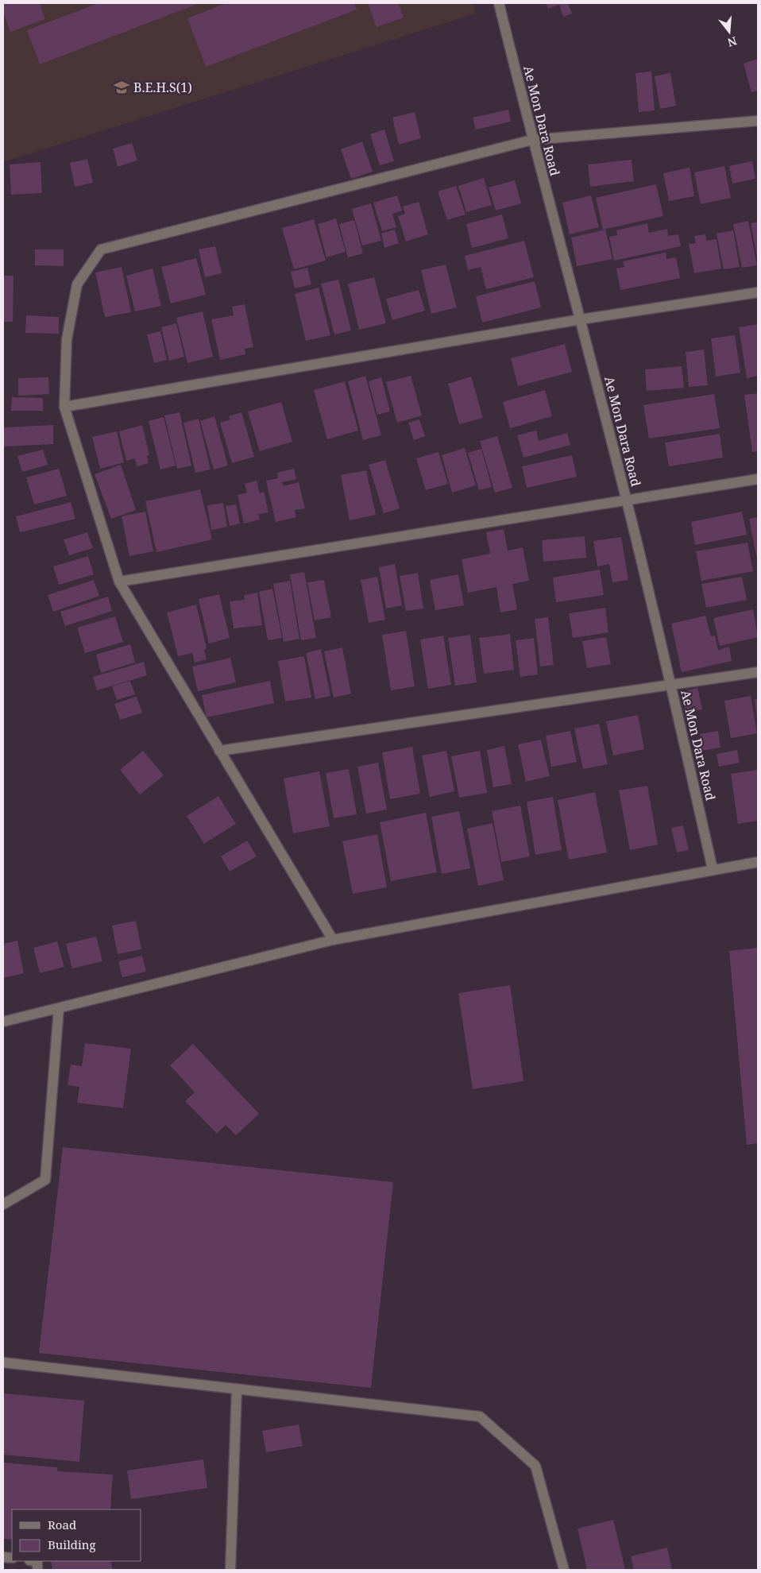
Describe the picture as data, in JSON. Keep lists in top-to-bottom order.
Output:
{
  "streets": {
    "street": ["Ae Mon Dara Road"]
  },
  "places": {
    "school or university": ["B.E.H.S(1)"]
  },
  "legend": ["Road", "Building"],
  "north": "bottom"
}
